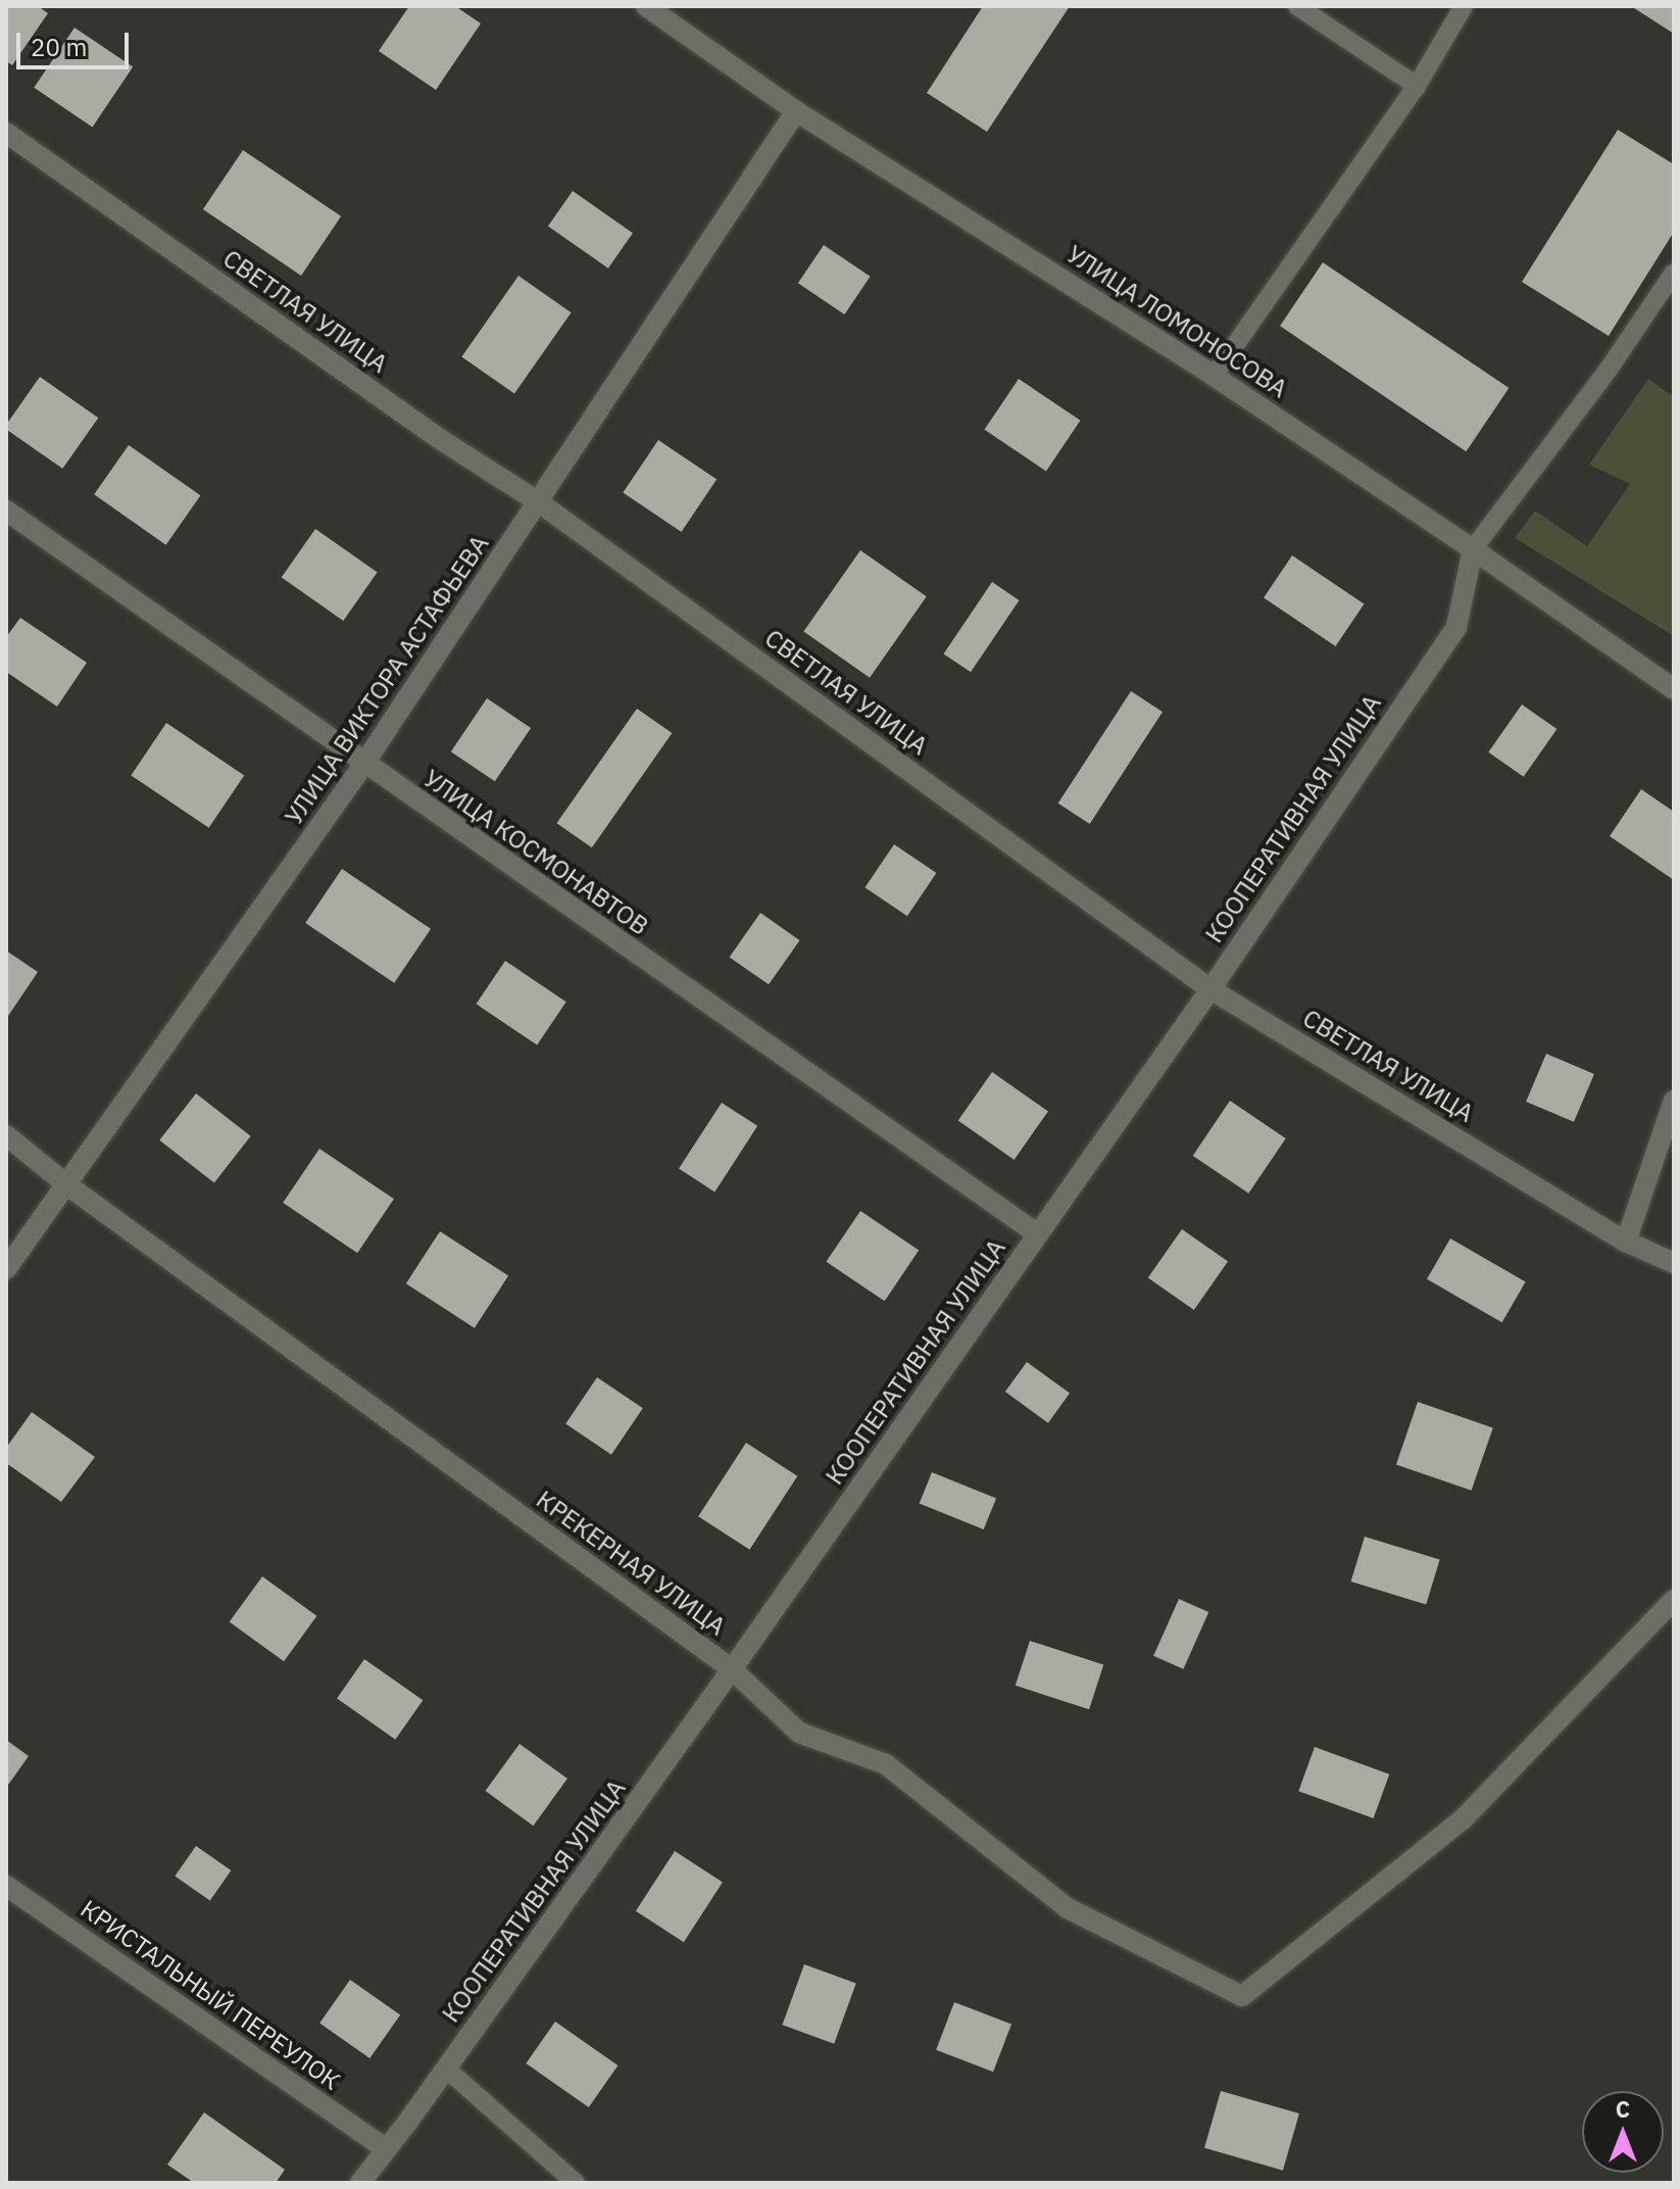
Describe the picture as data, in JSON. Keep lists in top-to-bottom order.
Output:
{
  "streets": {
    "street": [
      "СВЕТЛАЯ УЛИЦА",
      "УЛИЦА ЛОМОНОСОВА",
      "УЛИЦА ВИКТОРА АСТАФЬЕВА",
      "КООПЕРАТИВНАЯ УЛИЦА",
      "УЛИЦА КОСМОНАВТОВ",
      "КРЕКЕРНАЯ УЛИЦА",
      "КРИСТАЛЬНЫЙ ПЕРЕУЛОК"
    ]
  },
  "crossings": [
    ["СВЕТЛАЯ УЛИЦА", "УЛИЦА ВИКТОРА АСТАФЬЕВА"],
    ["СВЕТЛАЯ УЛИЦА", "КООПЕРАТИВНАЯ УЛИЦА"],
    ["УЛИЦА ЛОМОНОСОВА", "УЛИЦА ВИКТОРА АСТАФЬЕВА"],
    ["УЛИЦА ЛОМОНОСОВА", "КООПЕРАТИВНАЯ УЛИЦА"],
    ["УЛИЦА ВИКТОРА АСТАФЬЕВА", "УЛИЦА КОСМОНАВТОВ"],
    ["УЛИЦА ВИКТОРА АСТАФЬЕВА", "КРЕКЕРНАЯ УЛИЦА"],
    ["КООПЕРАТИВНАЯ УЛИЦА", "УЛИЦА КОСМОНАВТОВ"],
    ["КООПЕРАТИВНАЯ УЛИЦА", "КРЕКЕРНАЯ УЛИЦА"],
    ["КООПЕРАТИВНАЯ УЛИЦА", "КРИСТАЛЬНЫЙ ПЕРЕУЛОК"]
  ],
  "scale_bar": "20 m",
  "north": "top"
}
